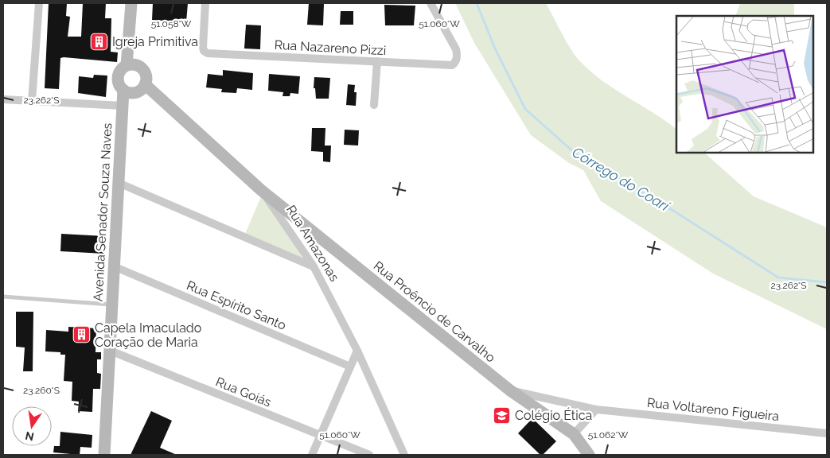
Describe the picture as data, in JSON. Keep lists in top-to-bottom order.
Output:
{
  "streets": {
    "street": [
      "Rua Nazareno Pizzi",
      "Avenida Senador Souza Naves",
      "Rua Amazonas",
      "Rua Espírito Santo",
      "Rua Proêncio de Carvalho",
      "Rua Goiás",
      "Rua Voltareno Figueira"
    ]
  },
  "crossings": [
    ["Avenida Senador Souza Naves", "Rua Amazonas"],
    ["Avenida Senador Souza Naves", "Rua Espírito Santo"],
    ["Avenida Senador Souza Naves", "Rua Goiás"],
    ["Rua Amazonas", "Rua Proêncio de Carvalho"],
    ["Rua Proêncio de Carvalho", "Rua Voltareno Figueira"]
  ],
  "water": ["Córrego do Coarí"],
  "places": {
    "building": ["Igreja Primitiva", "Capela Imaculado Coração de Maria"],
    "school or university": ["Colégio Ética"]
  },
  "north": "bottom",
  "coordinates": [
    "51.058°W",
    "51.060°W",
    "23.262°S",
    "23.260°S",
    "51.062°W"
  ]
}
